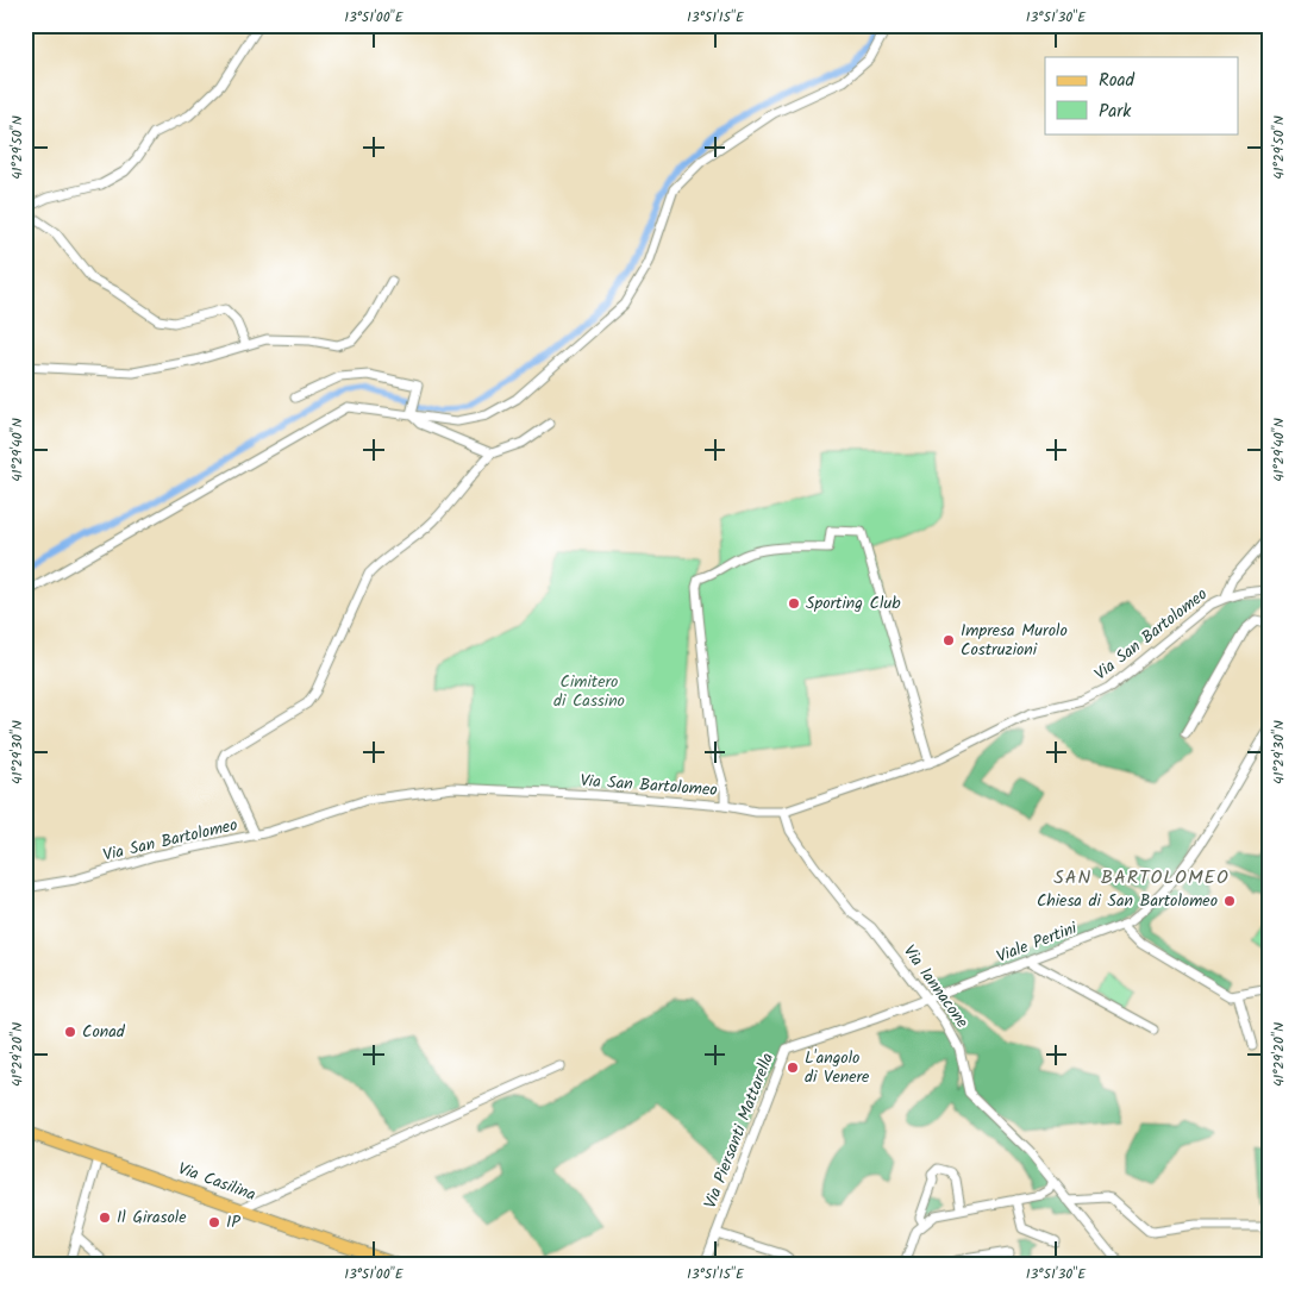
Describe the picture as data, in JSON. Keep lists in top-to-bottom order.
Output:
{
  "streets": {
    "main road": ["Via Casilina"],
    "street": [
      "Via San Bartolomeo",
      "Viale Pertini",
      "Via Iannacone",
      "Via Piersanti Mattarella"
    ]
  },
  "crossings": [
    ["Via San Bartolomeo", "Via Iannacone"],
    ["Viale Pertini", "Via Iannacone"],
    ["Viale Pertini", "Via Piersanti Mattarella"],
    ["Via Iannacone", "Via Piersanti Mattarella"]
  ],
  "districts": ["SAN BARTOLOMEO"],
  "parks": ["Cimitero di Cassino"],
  "places": [
    "Sporting Club",
    "Impresa Murolo Costruzioni",
    "Chiesa di San Bartolomeo",
    "Conad",
    "L'angolo di Venere",
    "Il Girasole",
    "IP"
  ],
  "legend": ["Road", "Park"],
  "coordinates": [
    "13°51'00\"E",
    "13°51'15\"E",
    "13°51'30\"E",
    "41°29'50\"N",
    "41°29'40\"N",
    "41°29'30\"N",
    "41°29'20\"N"
  ]
}
